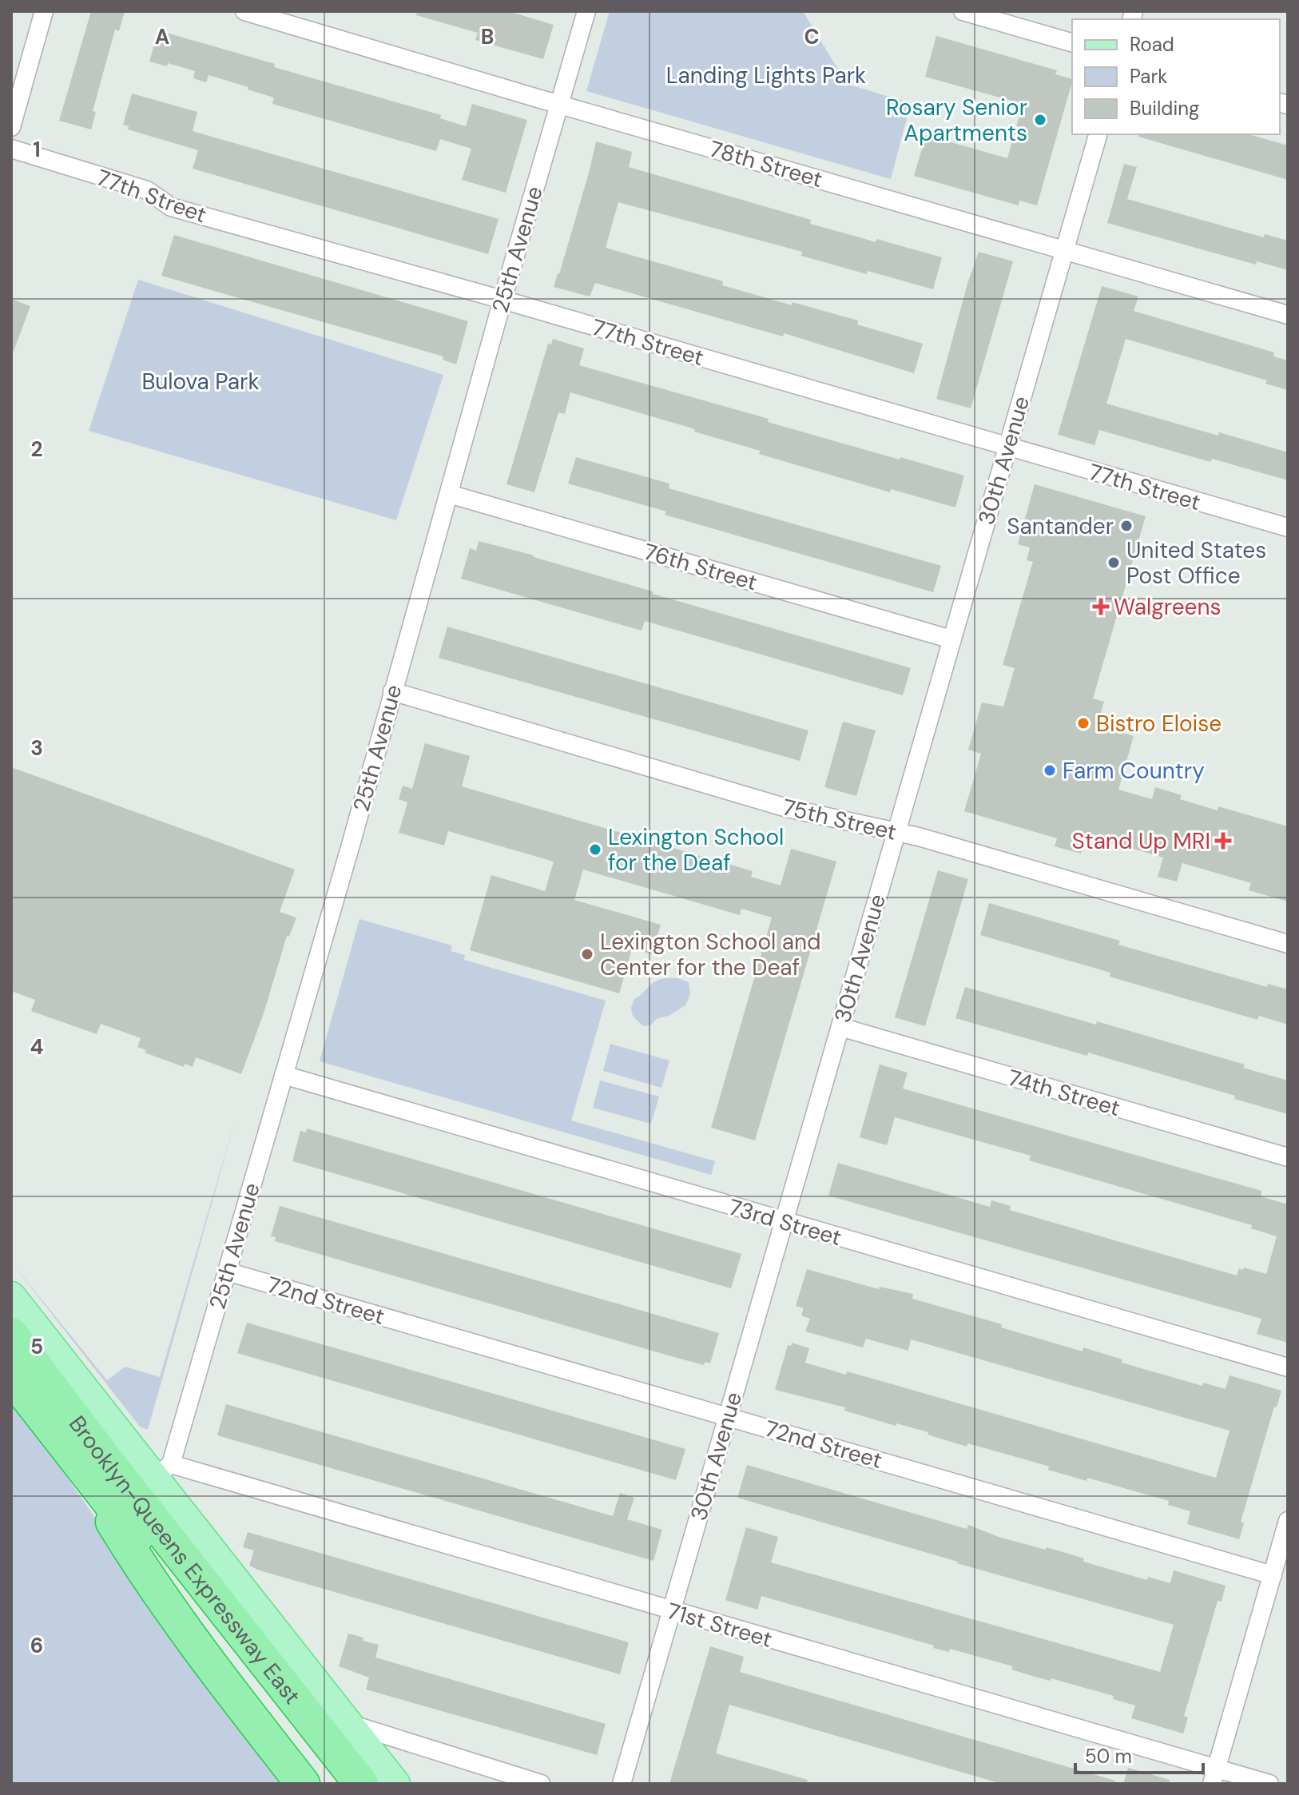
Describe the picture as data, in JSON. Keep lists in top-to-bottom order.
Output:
{
  "streets": {
    "highway": ["Brooklyn-Queens Expressway East"],
    "street": [
      "78th Street",
      "77th Street",
      "25th Avenue",
      "30th Avenue",
      "76th Street",
      "75th Street",
      "74th Street",
      "73rd Street",
      "72nd Street",
      "71st Street"
    ]
  },
  "crossings": [
    ["78th Street", "25th Avenue"],
    ["78th Street", "30th Avenue"],
    ["77th Street", "25th Avenue"],
    ["77th Street", "30th Avenue"],
    ["25th Avenue", "76th Street"],
    ["25th Avenue", "75th Street"],
    ["25th Avenue", "73rd Street"],
    ["25th Avenue", "72nd Street"],
    ["25th Avenue", "71st Street"],
    ["30th Avenue", "76th Street"],
    ["30th Avenue", "75th Street"],
    ["30th Avenue", "74th Street"],
    ["30th Avenue", "73rd Street"],
    ["30th Avenue", "72nd Street"],
    ["30th Avenue", "71st Street"]
  ],
  "parks": ["Landing Lights Park", "Bulova Park"],
  "places": {
    "other": [
      "Rosary Senior Apartments",
      "Santander",
      "United States Post Office",
      "Bistro Eloise",
      "Farm Country",
      "Lexington School for the Deaf",
      "Lexington School and Center for the Deaf"
    ],
    "health": ["Walgreens", "Stand Up MRI"]
  },
  "legend": ["Road", "Park", "Building"],
  "scale_bar": "50 m",
  "grid": {
    "columns": ["A", "B", "C"],
    "rows": [
      "1",
      "2",
      "3",
      "4",
      "5",
      "6"
    ]
  }
}
